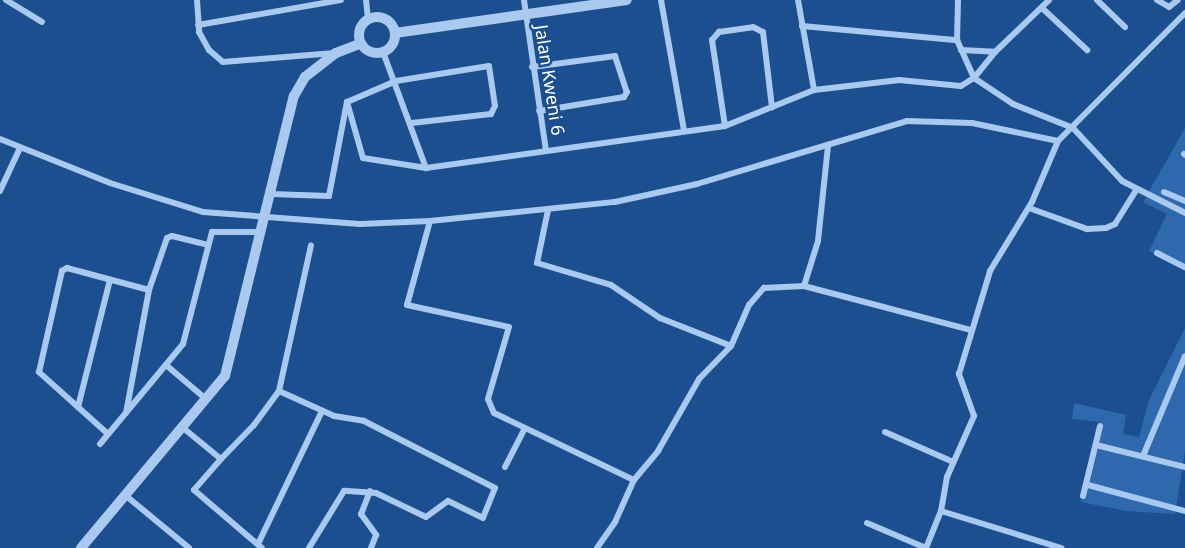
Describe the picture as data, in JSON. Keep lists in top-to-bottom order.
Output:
{
  "streets": {
    "street": ["Jalan Kweni 6"]
  }
}
